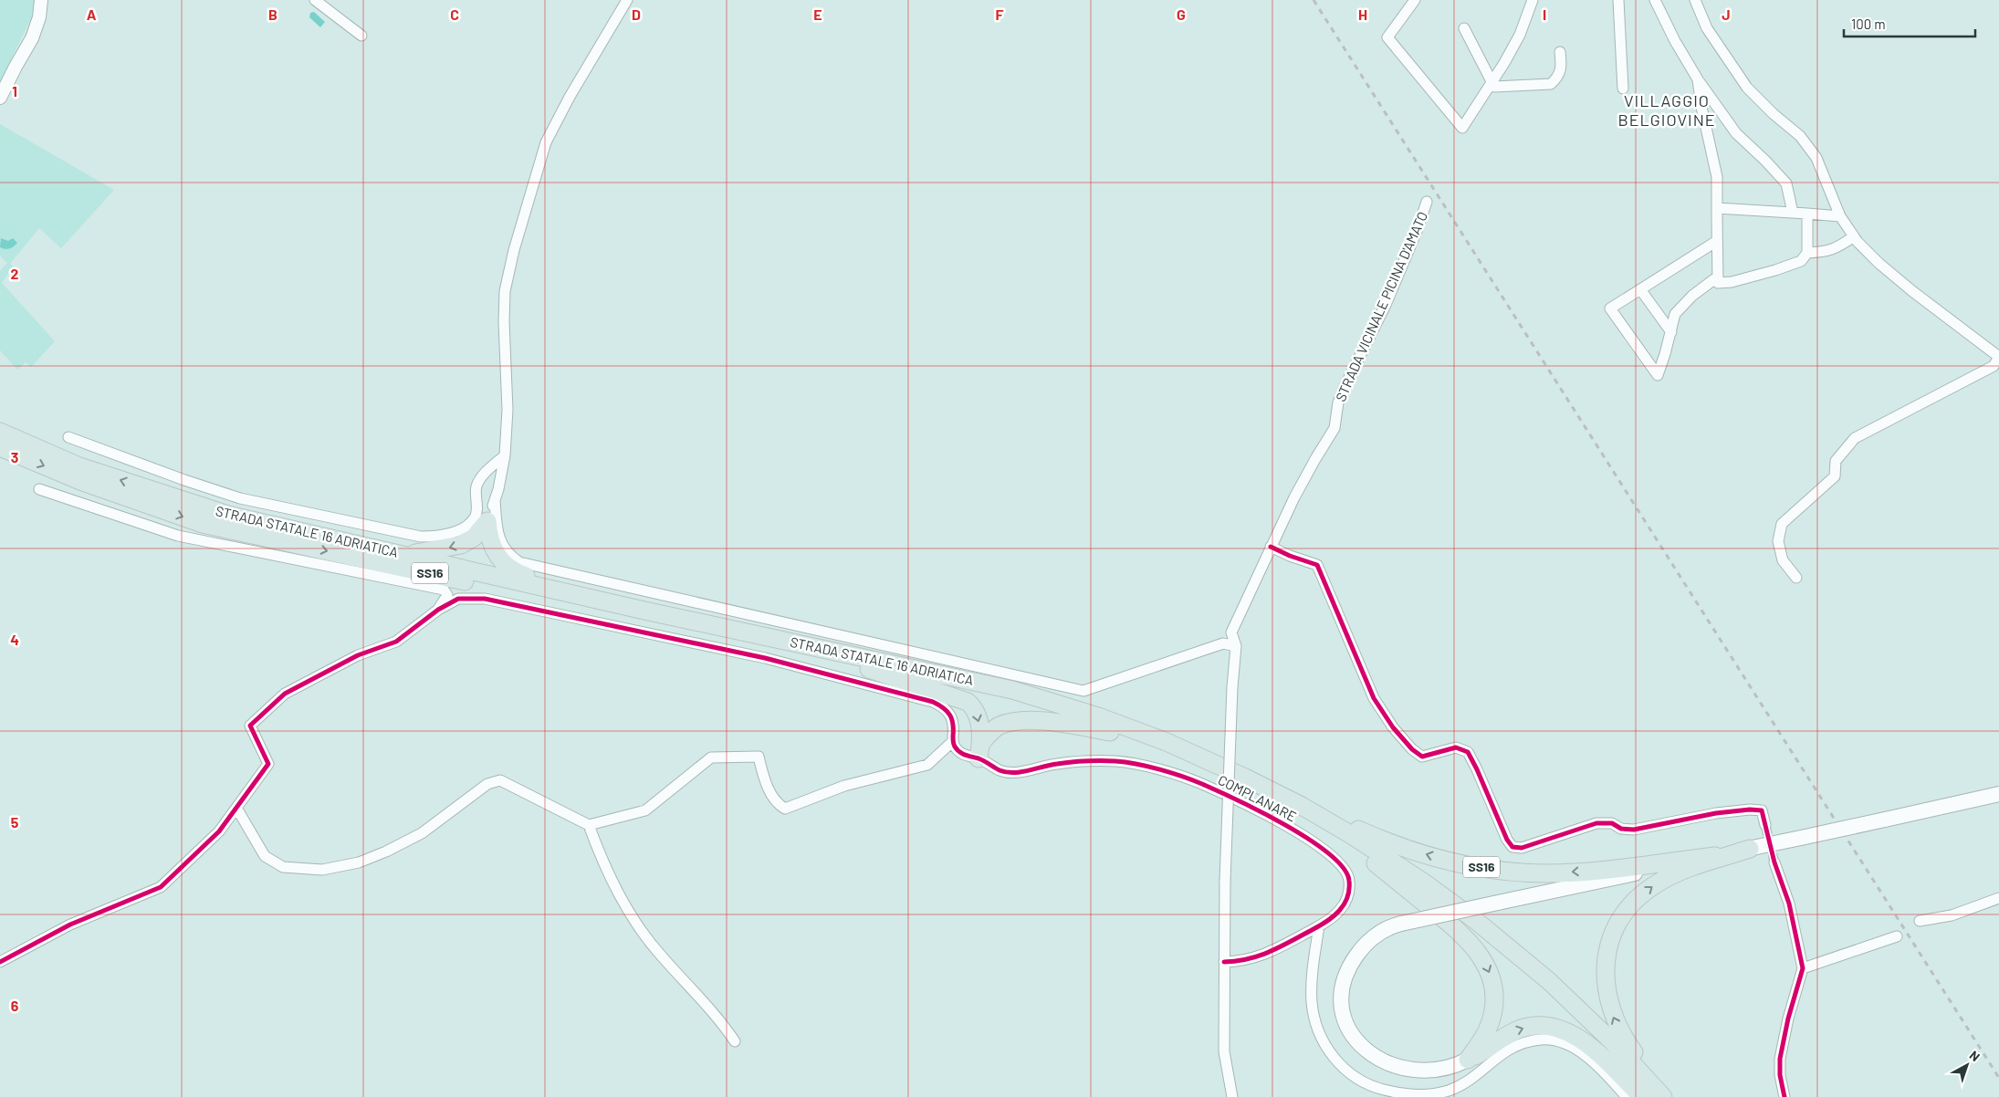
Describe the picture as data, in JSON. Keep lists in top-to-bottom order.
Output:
{
  "streets": {
    "highway": ["STRADA STATALE 16 ADRIATICA", "SS16"],
    "street": ["STRADA VICINALE PICINA D'AMATO", "COMPLANARE"]
  },
  "crossings": [
    ["STRADA VICINALE PICINA D'AMATO", "COMPLANARE"],
    ["STRADA STATALE 16 ADRIATICA", "SS16"]
  ],
  "districts": ["VILLAGGIO BELGIOVINE"],
  "scale_bar": "100 m",
  "north": "top right",
  "grid": {
    "columns": [
      "A",
      "B",
      "C",
      "D",
      "E",
      "F",
      "G",
      "H",
      "I",
      "J"
    ],
    "rows": [
      "1",
      "2",
      "3",
      "4",
      "5",
      "6"
    ]
  }
}
